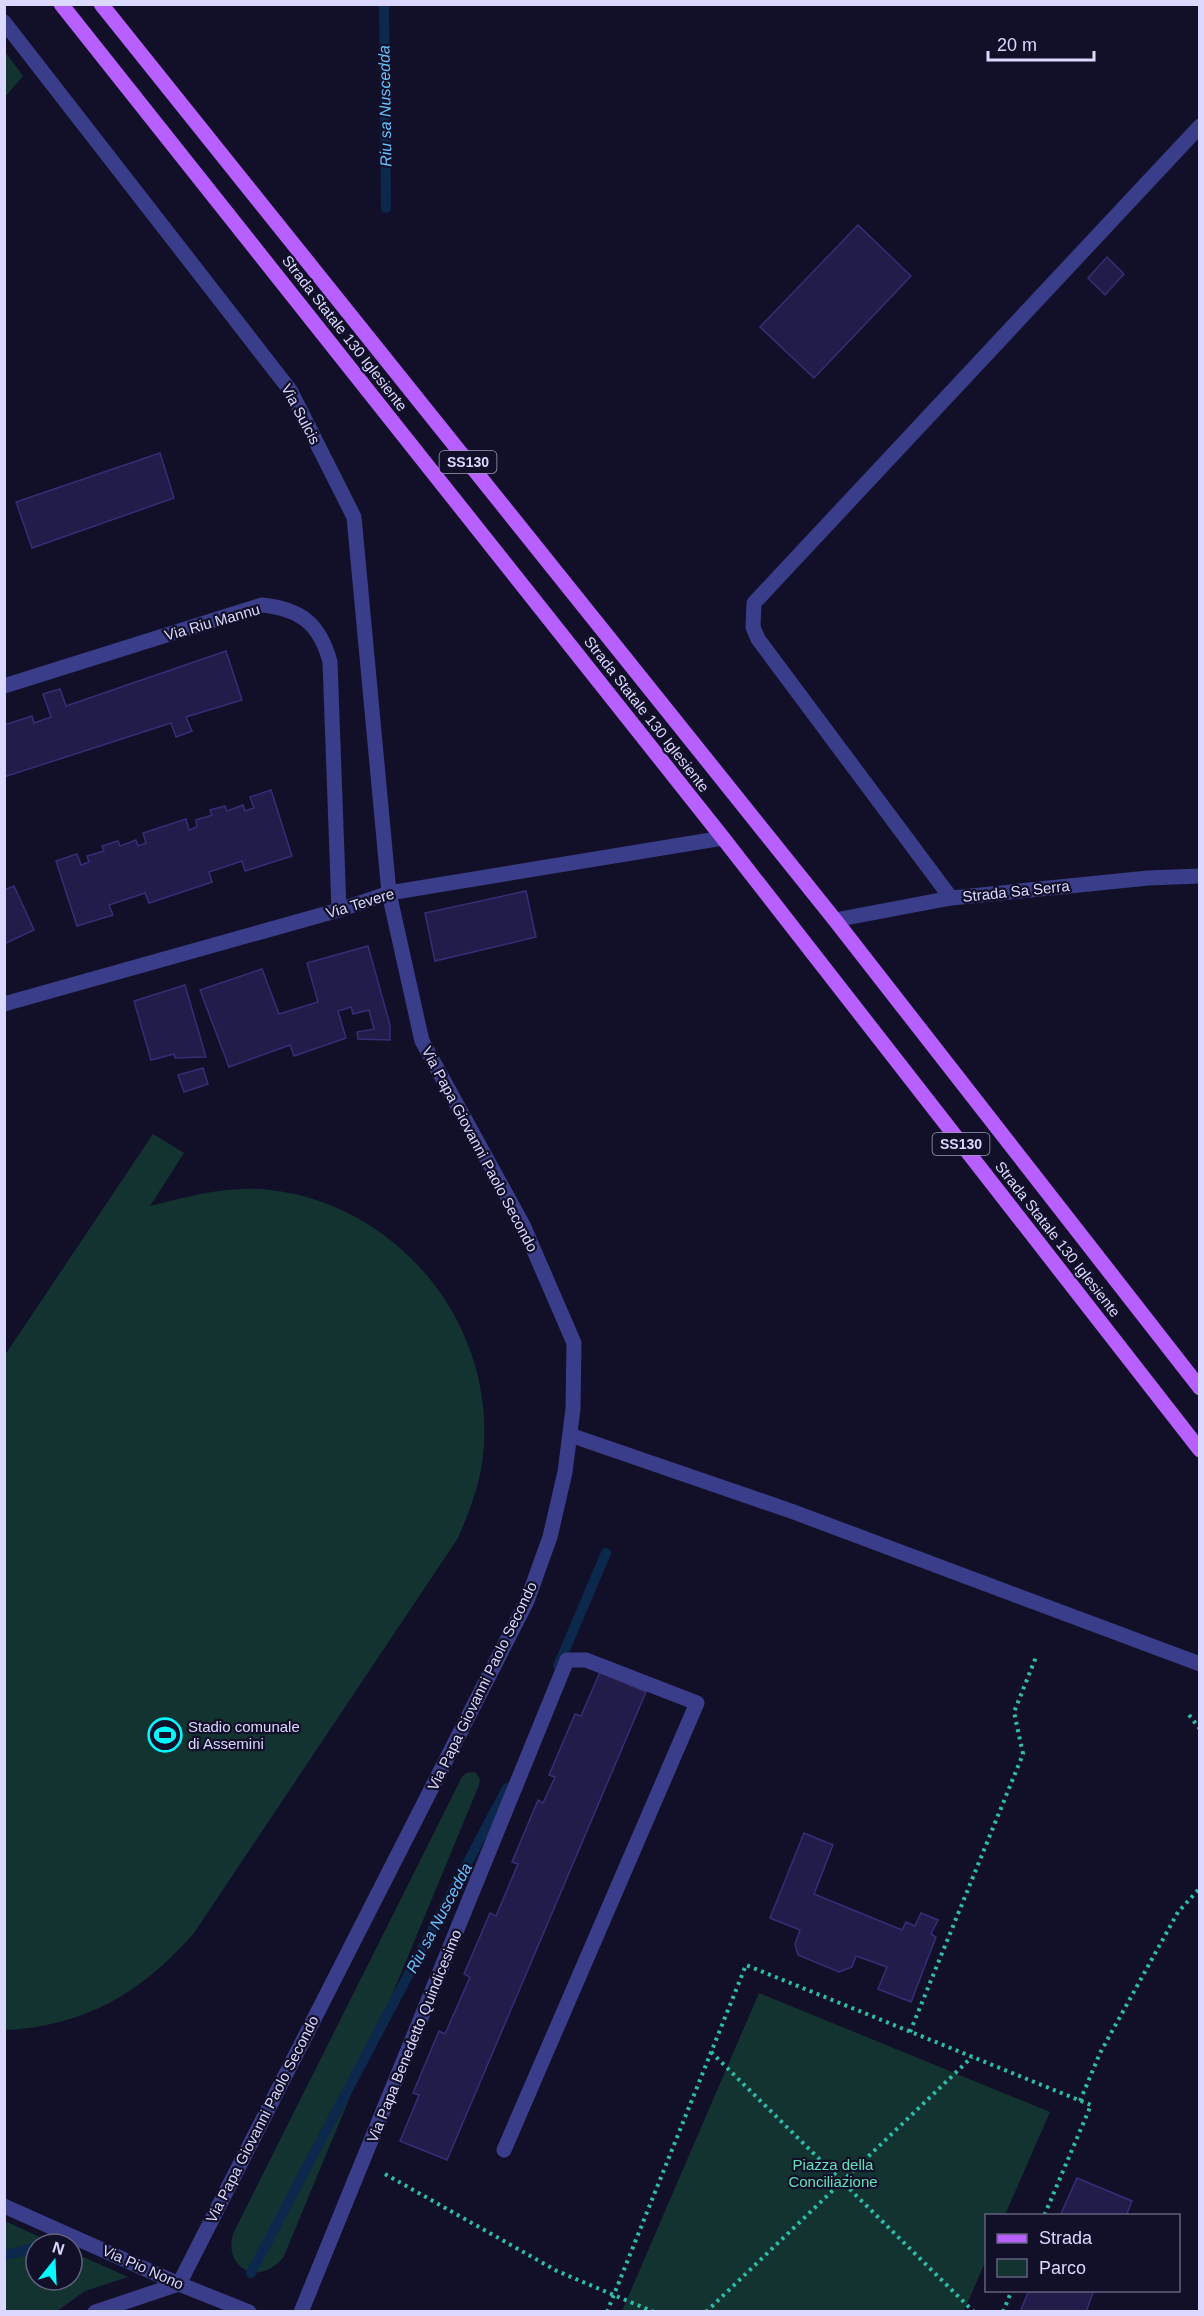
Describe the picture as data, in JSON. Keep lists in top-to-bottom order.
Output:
{
  "streets": {
    "main road": ["Strada Statale 130 Iglesiente", "SS130"],
    "street": [
      "Via Sulcis",
      "Via Riu Mannu",
      "Strada Sa Serra",
      "Via Tevere",
      "Via Papa Giovanni Paolo Secondo",
      "Via Papa Benedetto Quindicesimo",
      "Via Pio Nono"
    ]
  },
  "crossings": [
    ["Strada Statale 130 Iglesiente", "Strada Sa Serra"],
    ["Strada Statale 130 Iglesiente", "Via Tevere"],
    ["Via Sulcis", "Via Tevere"],
    ["Via Sulcis", "Via Papa Giovanni Paolo Secondo"],
    ["Via Riu Mannu", "Via Tevere"],
    ["Via Tevere", "Via Papa Giovanni Paolo Secondo"],
    ["Via Papa Giovanni Paolo Secondo", "Via Pio Nono"]
  ],
  "water": ["Riu sa Nuscedda"],
  "parks": ["Piazza della Conciliazione"],
  "places": {
    "sports": ["Stadio comunale di Assemini"]
  },
  "legend": ["Strada", "Parco"],
  "scale_bar": "20 m",
  "north": "top"
}
